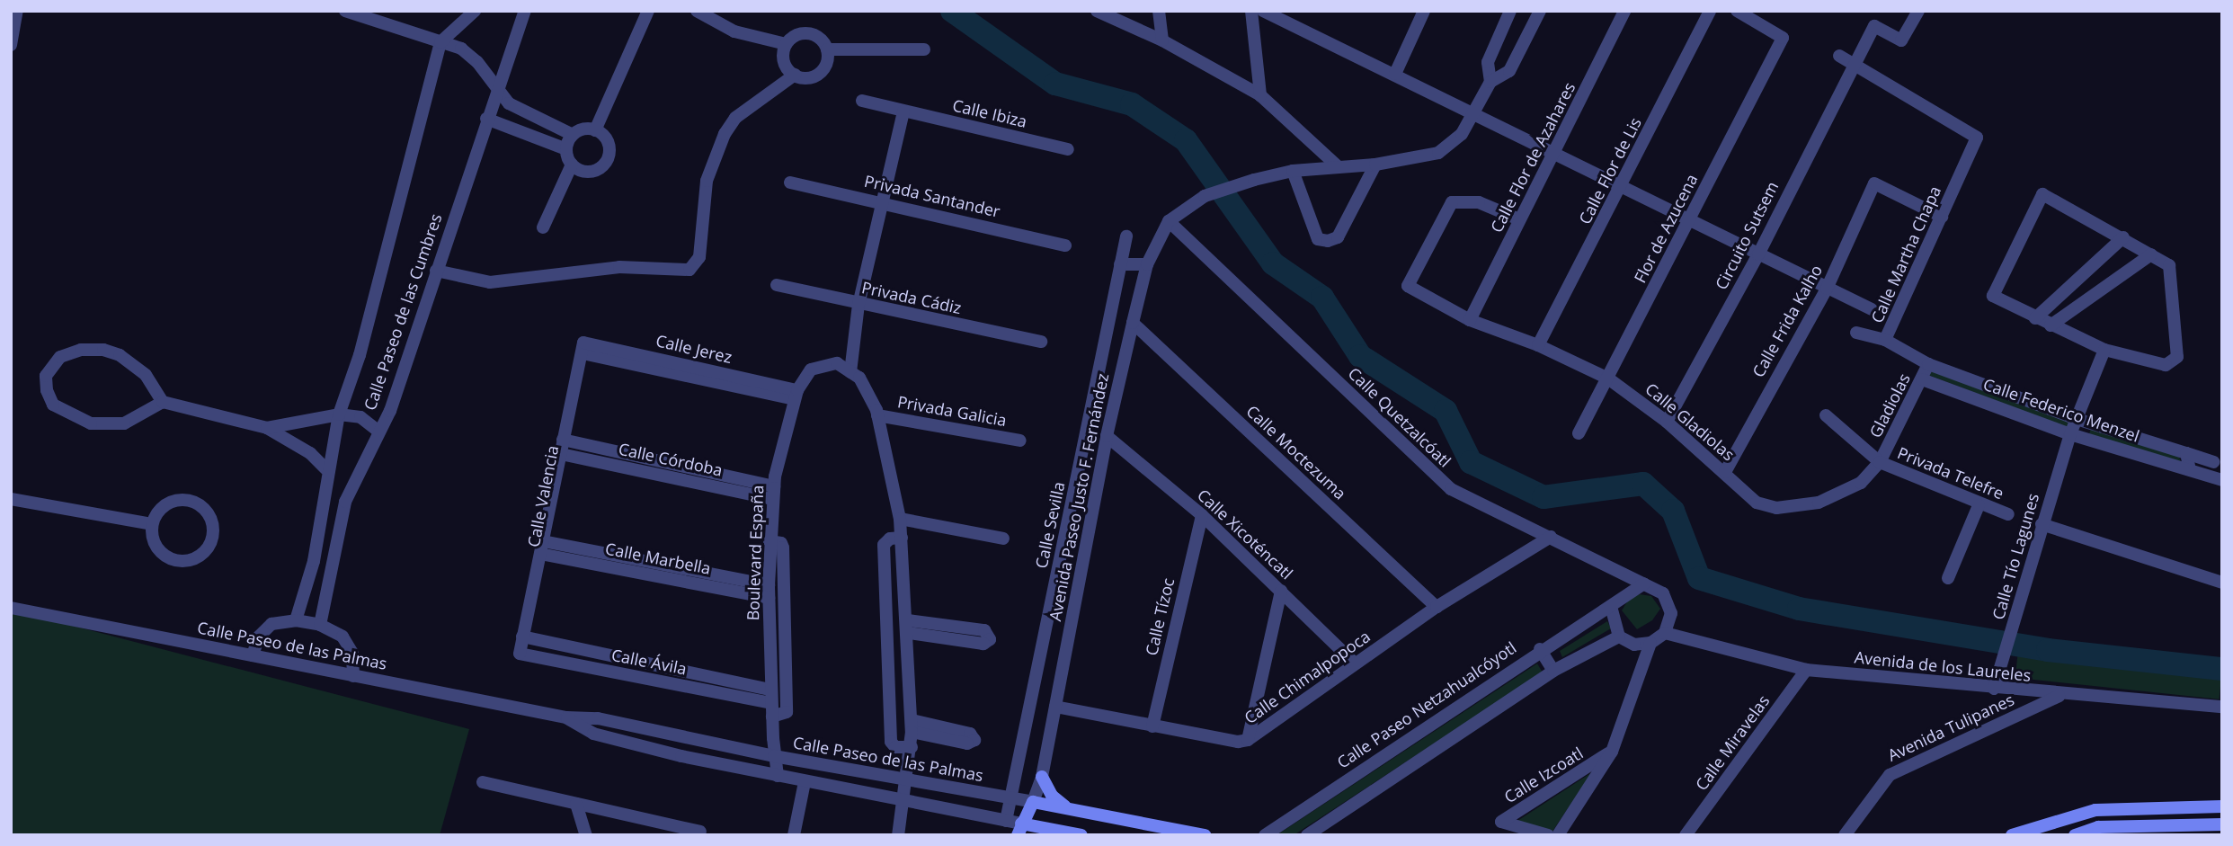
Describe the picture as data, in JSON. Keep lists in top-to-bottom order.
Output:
{
  "streets": {
    "main road": ["Avenida Paseo Justo F. Fernández", "Calle Paseo de las Palmas"],
    "street": [
      "Calle Ibiza",
      "Calle Flor de Azahares",
      "Calle Flor de Lis",
      "Privada Santander",
      "Flor de Azucena",
      "Circuito Sutsem",
      "Calle Martha Chapa",
      "Privada Cádiz",
      "Calle Paseo de las Cumbres",
      "Calle Frida Kalho",
      "Calle Jerez",
      "Gladiolas",
      "Calle Federico Menzel",
      "Privada Galicia",
      "Calle Quetzalcóatl",
      "Calle Gladiolas",
      "Calle Moctezuma",
      "Calle Córdoba",
      "Privada Telefre",
      "Calle Valencia",
      "Calle Sevilla",
      "Calle Xicoténcatl",
      "Boulevard España",
      "Calle Tío Lagunes",
      "Calle Marbella",
      "Calle Tízoc",
      "Calle Ávila",
      "Avenida de los Laureles",
      "Calle Chimalpopoca",
      "Calle Paseo Netzahualcóyotl",
      "Avenida Tulipanes",
      "Calle Miravelas",
      "Calle Izcoatl"
    ]
  },
  "crossings": [
    ["Calle Flor de Azahares", "Calle Gladiolas"],
    ["Calle Flor de Lis", "Calle Gladiolas"],
    ["Flor de Azucena", "Calle Gladiolas"],
    ["Circuito Sutsem", "Calle Martha Chapa"],
    ["Circuito Sutsem", "Calle Gladiolas"],
    ["Calle Martha Chapa", "Calle Frida Kalho"],
    ["Calle Martha Chapa", "Gladiolas"],
    ["Calle Martha Chapa", "Calle Federico Menzel"],
    ["Calle Frida Kalho", "Calle Gladiolas"],
    ["Calle Jerez", "Calle Valencia"],
    ["Calle Jerez", "Boulevard España"],
    ["Gladiolas", "Calle Federico Menzel"],
    ["Gladiolas", "Calle Gladiolas"],
    ["Gladiolas", "Privada Telefre"],
    ["Calle Federico Menzel", "Calle Tío Lagunes"],
    ["Calle Quetzalcóatl", "Avenida Paseo Justo F. Fernández"],
    ["Calle Quetzalcóatl", "Avenida de los Laureles"],
    ["Calle Quetzalcóatl", "Calle Chimalpopoca"],
    ["Calle Quetzalcóatl", "Calle Paseo Netzahualcóyotl"],
    ["Calle Quetzalcóatl", "Calle Izcoatl"],
    ["Calle Gladiolas", "Privada Telefre"],
    ["Calle Moctezuma", "Avenida Paseo Justo F. Fernández"],
    ["Calle Moctezuma", "Calle Chimalpopoca"],
    ["Calle Córdoba", "Calle Valencia"],
    ["Calle Córdoba", "Boulevard España"],
    ["Calle Valencia", "Calle Marbella"],
    ["Calle Valencia", "Calle Ávila"],
    ["Avenida Paseo Justo F. Fernández", "Calle Xicoténcatl"],
    ["Avenida Paseo Justo F. Fernández", "Calle Paseo de las Palmas"],
    ["Avenida Paseo Justo F. Fernández", "Calle Chimalpopoca"],
    ["Calle Sevilla", "Calle Paseo de las Palmas"],
    ["Calle Xicoténcatl", "Calle Tízoc"],
    ["Calle Xicoténcatl", "Calle Chimalpopoca"],
    ["Boulevard España", "Calle Marbella"],
    ["Boulevard España", "Calle Paseo de las Palmas"],
    ["Boulevard España", "Calle Ávila"],
    ["Calle Tío Lagunes", "Avenida de los Laureles"],
    ["Calle Tízoc", "Calle Chimalpopoca"],
    ["Avenida de los Laureles", "Calle Paseo Netzahualcóyotl"],
    ["Avenida de los Laureles", "Avenida Tulipanes"],
    ["Avenida de los Laureles", "Calle Miravelas"],
    ["Avenida de los Laureles", "Calle Izcoatl"],
    ["Calle Paseo Netzahualcóyotl", "Calle Izcoatl"]
  ]
}
